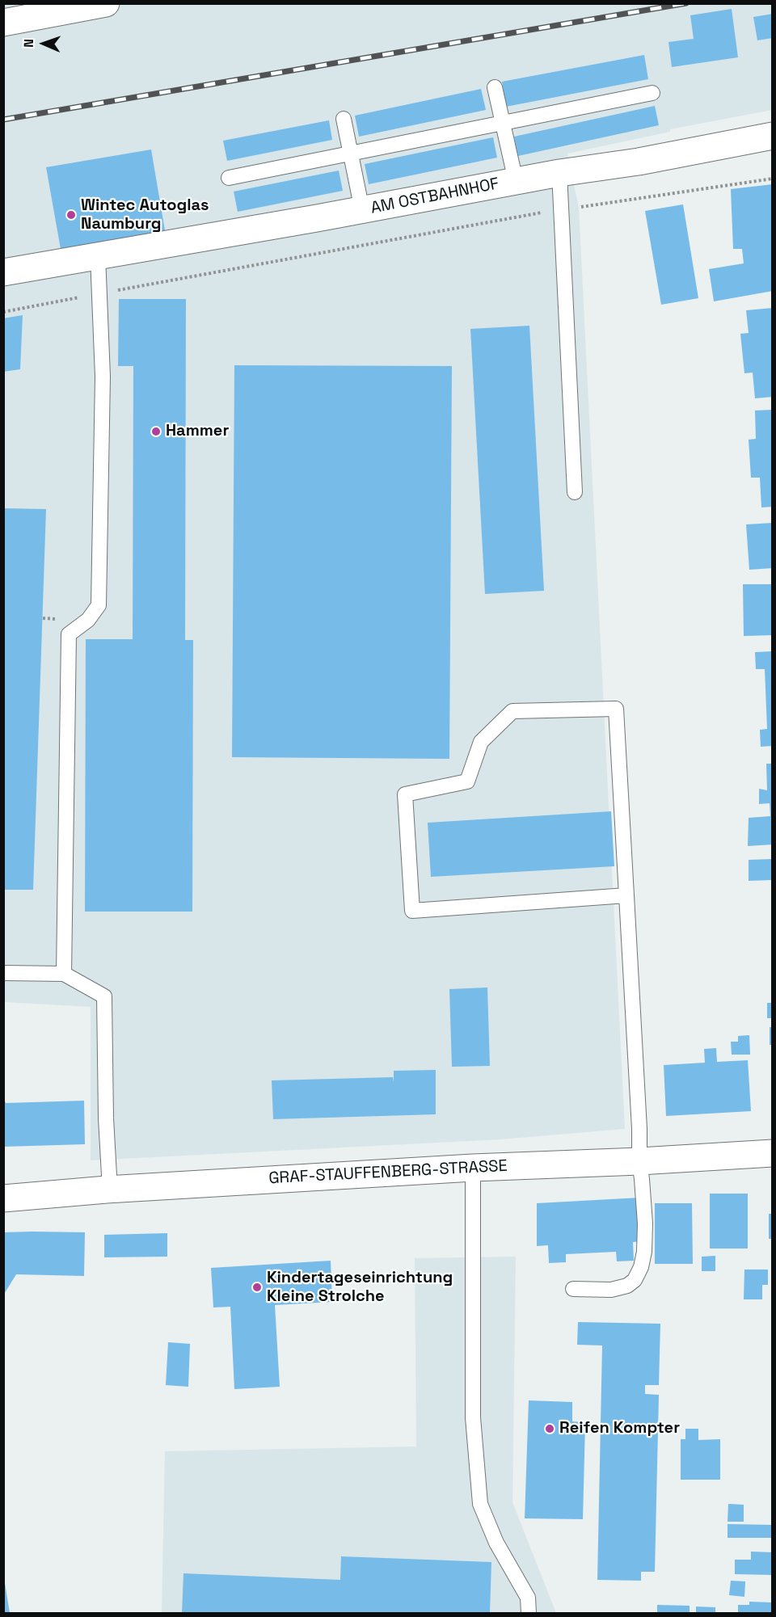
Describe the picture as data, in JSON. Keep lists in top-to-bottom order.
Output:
{
  "streets": {
    "street": ["AM OSTBAHNHOF", "GRAF-STAUFFENBERG-STRASSE"]
  },
  "places": [
    "Wintec Autoglas Naumburg",
    "Hammer",
    "Kindertageseinrichtung Kleine Strolche",
    "Reifen Kompter"
  ],
  "north": "left"
}
